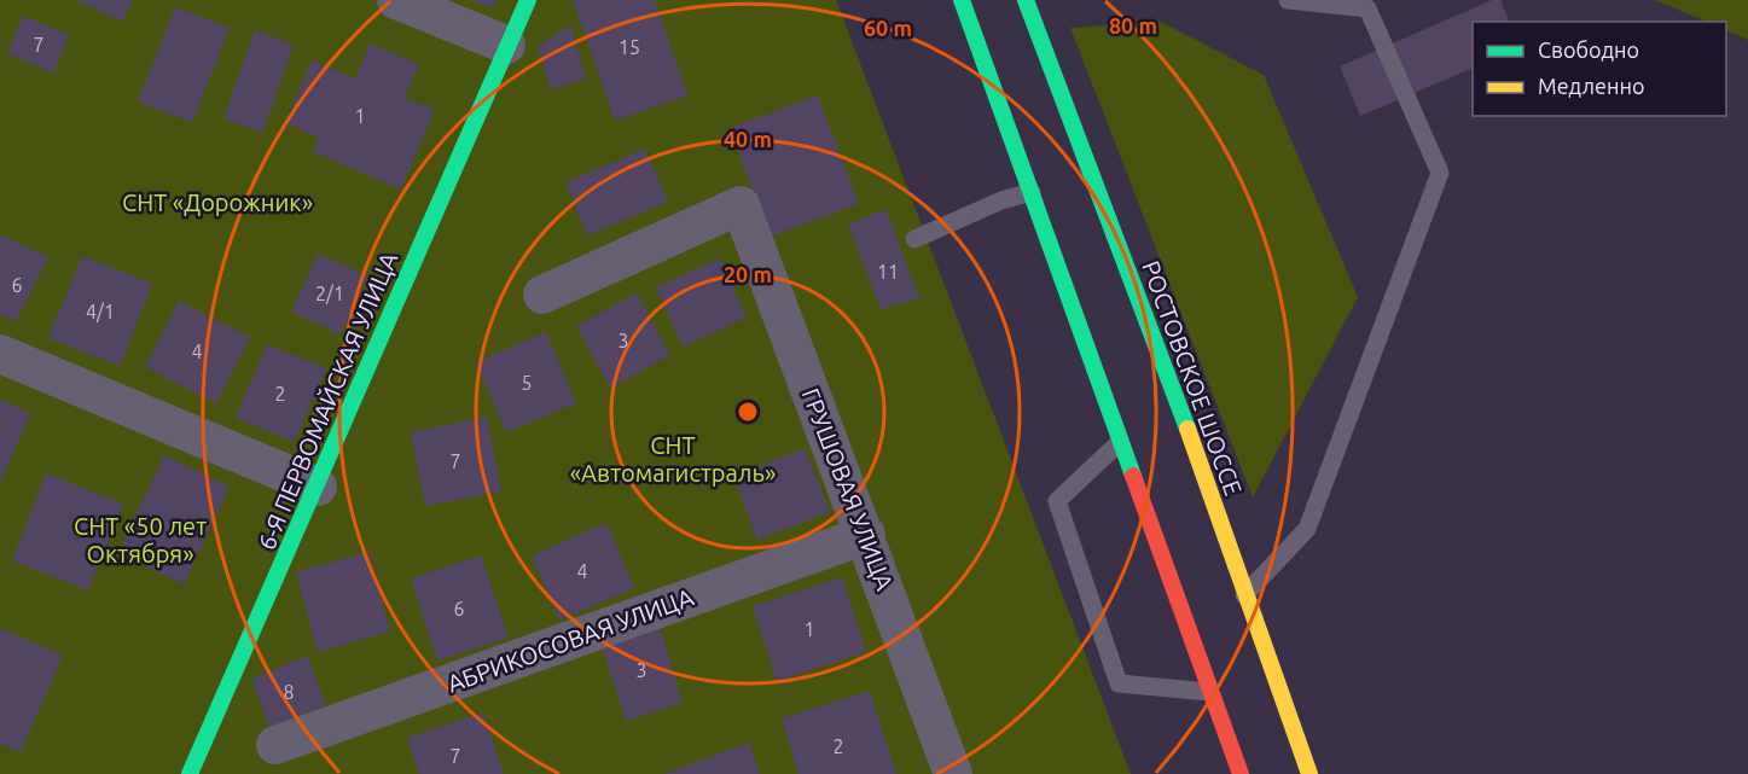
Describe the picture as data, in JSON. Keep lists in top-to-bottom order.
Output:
{
  "streets": {
    "main road": ["РОСТОВСКОЕ ШОССЕ", "6-Я ПЕРВОМАЙСКАЯ УЛИЦА"],
    "street": ["ГРУШОВАЯ УЛИЦА", "АБРИКОСОВАЯ УЛИЦА"]
  },
  "crossings": [
    ["ГРУШОВАЯ УЛИЦА", "АБРИКОСОВАЯ УЛИЦА"]
  ],
  "parks": ["СНТ «Дорожник»", "СНТ «Автомагистраль»", "СНТ «50 лет Октября»"],
  "house_numbers": [
    "7",
    "15",
    "1",
    "11",
    "6",
    "2/1",
    "4/1",
    "3",
    "4",
    "5",
    "2",
    "7",
    "4",
    "6",
    "1",
    "3",
    "8",
    "2",
    "7"
  ],
  "legend": ["Свободно", "Медленно"],
  "rings": [
    "80 m",
    "60 m",
    "40 m",
    "20 m"
  ]
}
